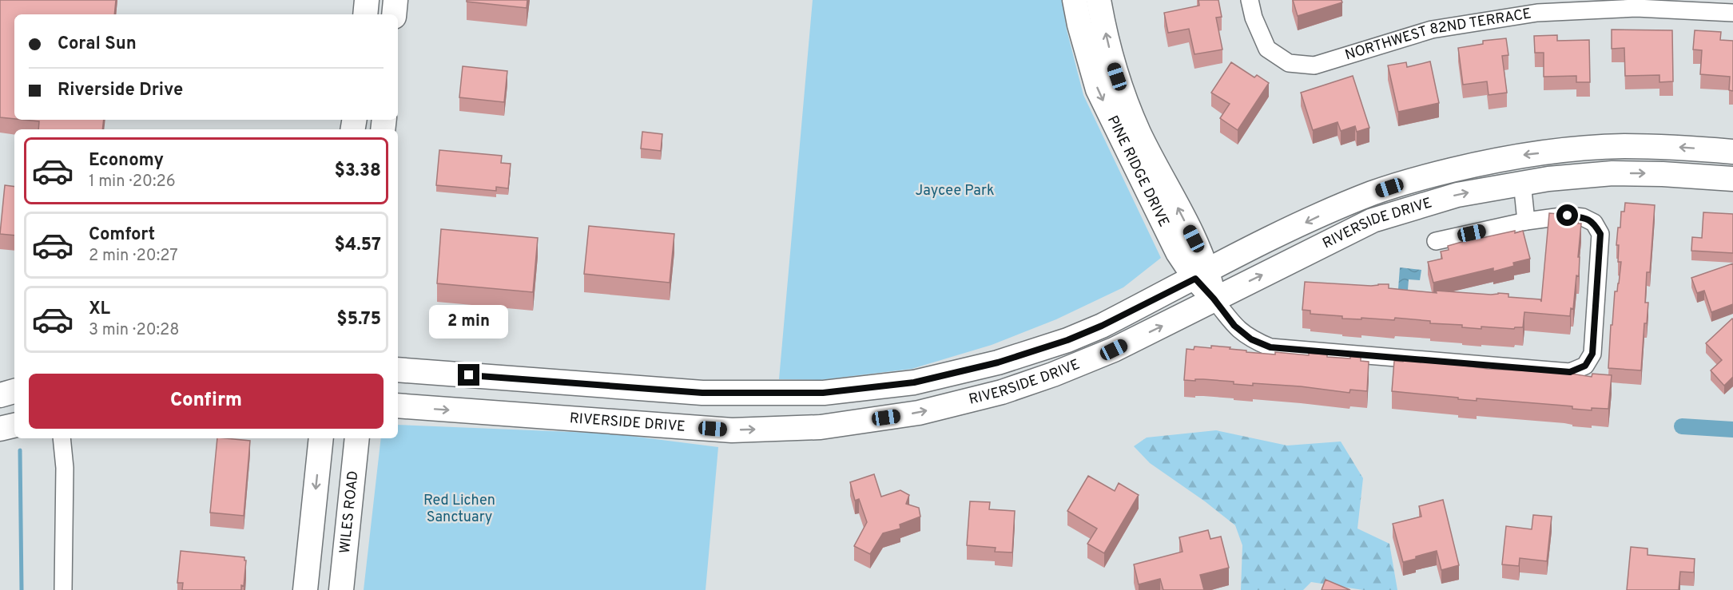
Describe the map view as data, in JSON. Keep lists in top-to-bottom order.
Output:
{
  "streets": {
    "street": [
      "NORTHWEST 82ND TERRACE",
      "PINE RIDGE DRIVE",
      "RIVERSIDE DRIVE",
      "WILES ROAD"
    ]
  },
  "crossings": [
    ["PINE RIDGE DRIVE", "RIVERSIDE DRIVE"]
  ],
  "parks": ["Jaycee Park", "Red Lichen Sanctuary"],
  "page": {
    "banner": ["Coral Sun", "Riverside Drive"],
    "list": [
      {
        "name": "Economy",
        "note": "1 min · 20:26",
        "value": "$3.38"
      },
      {
        "name": "Comfort",
        "note": "2 min · 20:27",
        "value": "$4.57"
      },
      {
        "name": "XL",
        "note": "3 min · 20:28",
        "value": "$5.75"
      }
    ],
    "bubble": "2 min",
    "buttons": "Confirm"
  }
}
